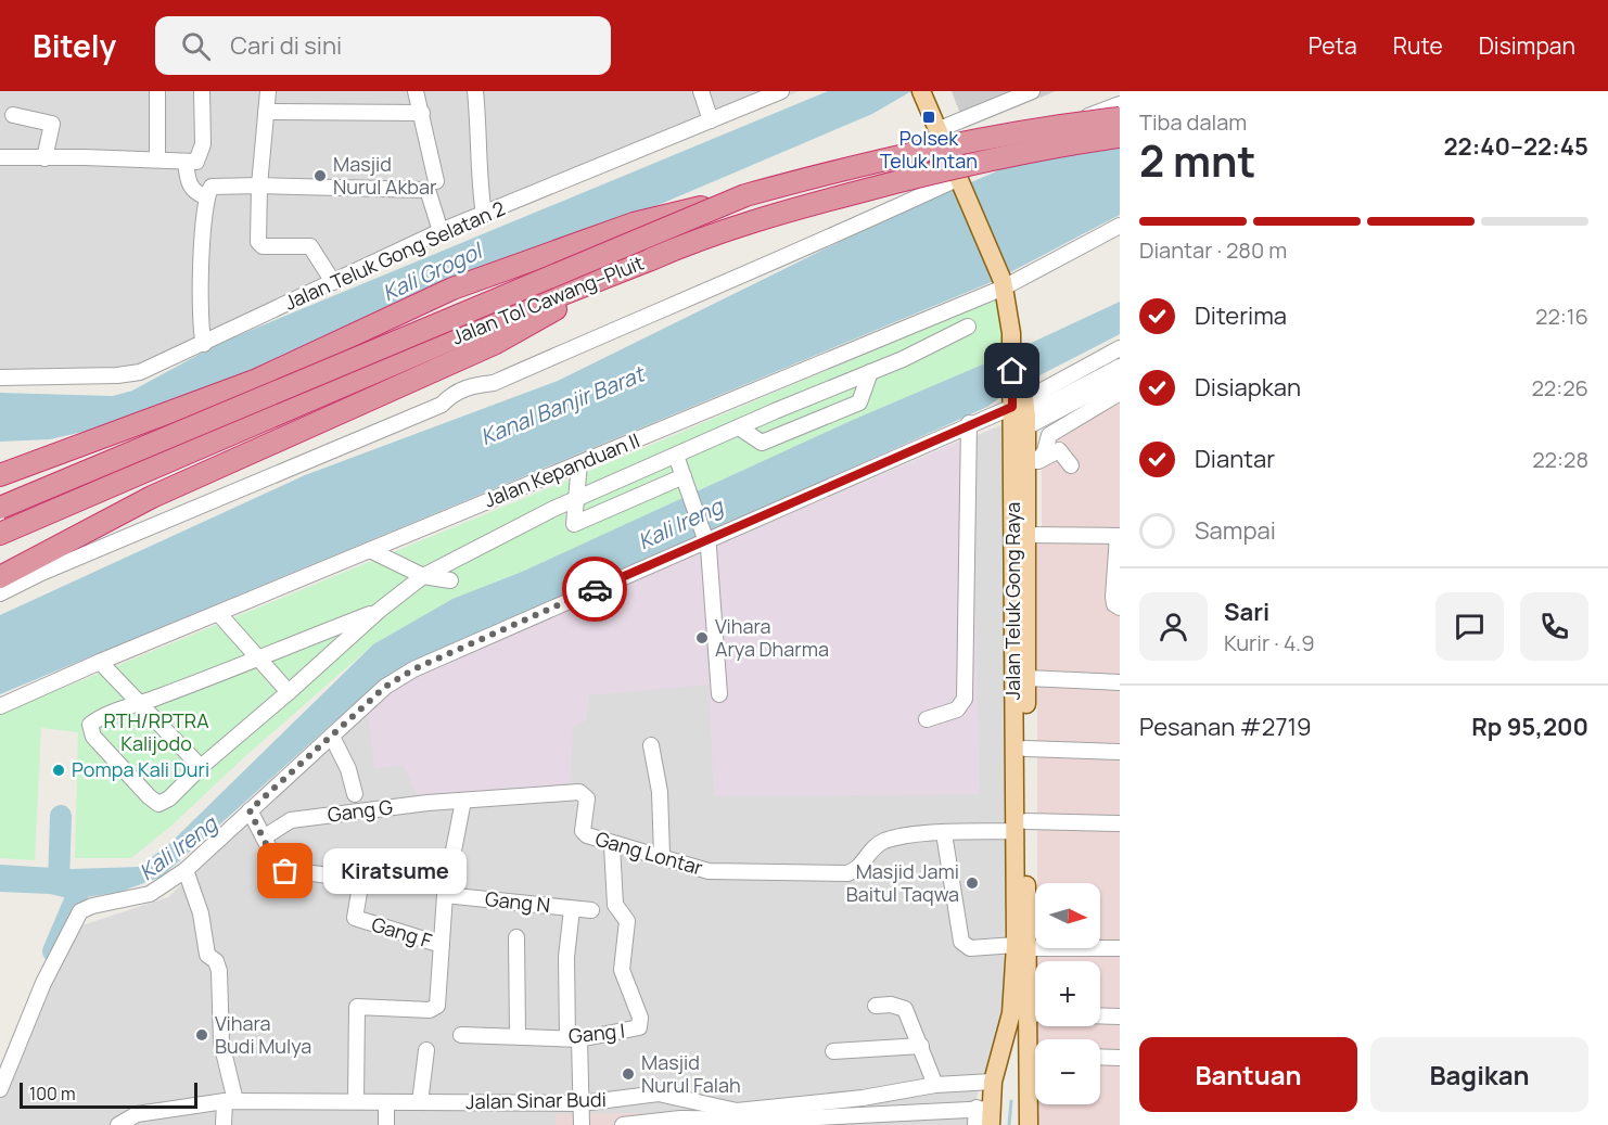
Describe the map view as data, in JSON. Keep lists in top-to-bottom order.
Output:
{
  "streets": {
    "highway": ["Jalan Tol Cawang–Pluit"],
    "main road": ["Jalan Teluk Gong Raya"],
    "street": [
      "Jalan Teluk Gong Selatan 2",
      "Jalan Kepanduan II",
      "Gang G",
      "Gang Lontar",
      "Gang N",
      "Gang F",
      "Gang I",
      "Jalan Sinar Budi"
    ]
  },
  "crossings": [
    ["Jalan Kepanduan II", "Jalan Teluk Gong Raya"],
    ["Jalan Teluk Gong Raya", "Gang Lontar"],
    ["Jalan Teluk Gong Raya", "Jalan Sinar Budi"],
    ["Gang G", "Gang Lontar"],
    ["Gang G", "Gang F"],
    ["Gang Lontar", "Gang I"]
  ],
  "water": ["Kali Grogol", "Kanal Banjir Barat", "Kali Ireng"],
  "parks": ["RTH/RPTRA Kalijodo"],
  "places": {
    "transit": ["Polsek Teluk Intan"],
    "other": [
      "Masjid Nurul Akbar",
      "Vihara Arya Dharma",
      "Pompa Kali Duri",
      "Kiratsume",
      "Masjid Jami Baitul Taqwa",
      "Vihara Budi Mulya",
      "Masjid Nurul Falah"
    ]
  },
  "scale_bar": "100 m",
  "north": "right",
  "page": {
    "header": "Bitely",
    "search": "Cari di sini",
    "nav": ["Peta", "Rute", "Disimpan"],
    "heading": ["2 mnt", "Tiba dalam", "22:40–22:45"],
    "panel": [
      "Sari",
      "Kurir · 4.9",
      "Pesanan #2719",
      "Rp 95,200"
    ],
    "bar": "Diantar · 280 m",
    "list": [
      ["Diterima", "22:16"],
      ["Disiapkan", "22:26"],
      ["Diantar", "22:28"],
      "Sampai"
    ],
    "bubble": "Kiratsume",
    "map_buttons": ["+", "−"],
    "buttons": ["Bantuan", "Bagikan"],
    "scale": "100 m"
  }
}
